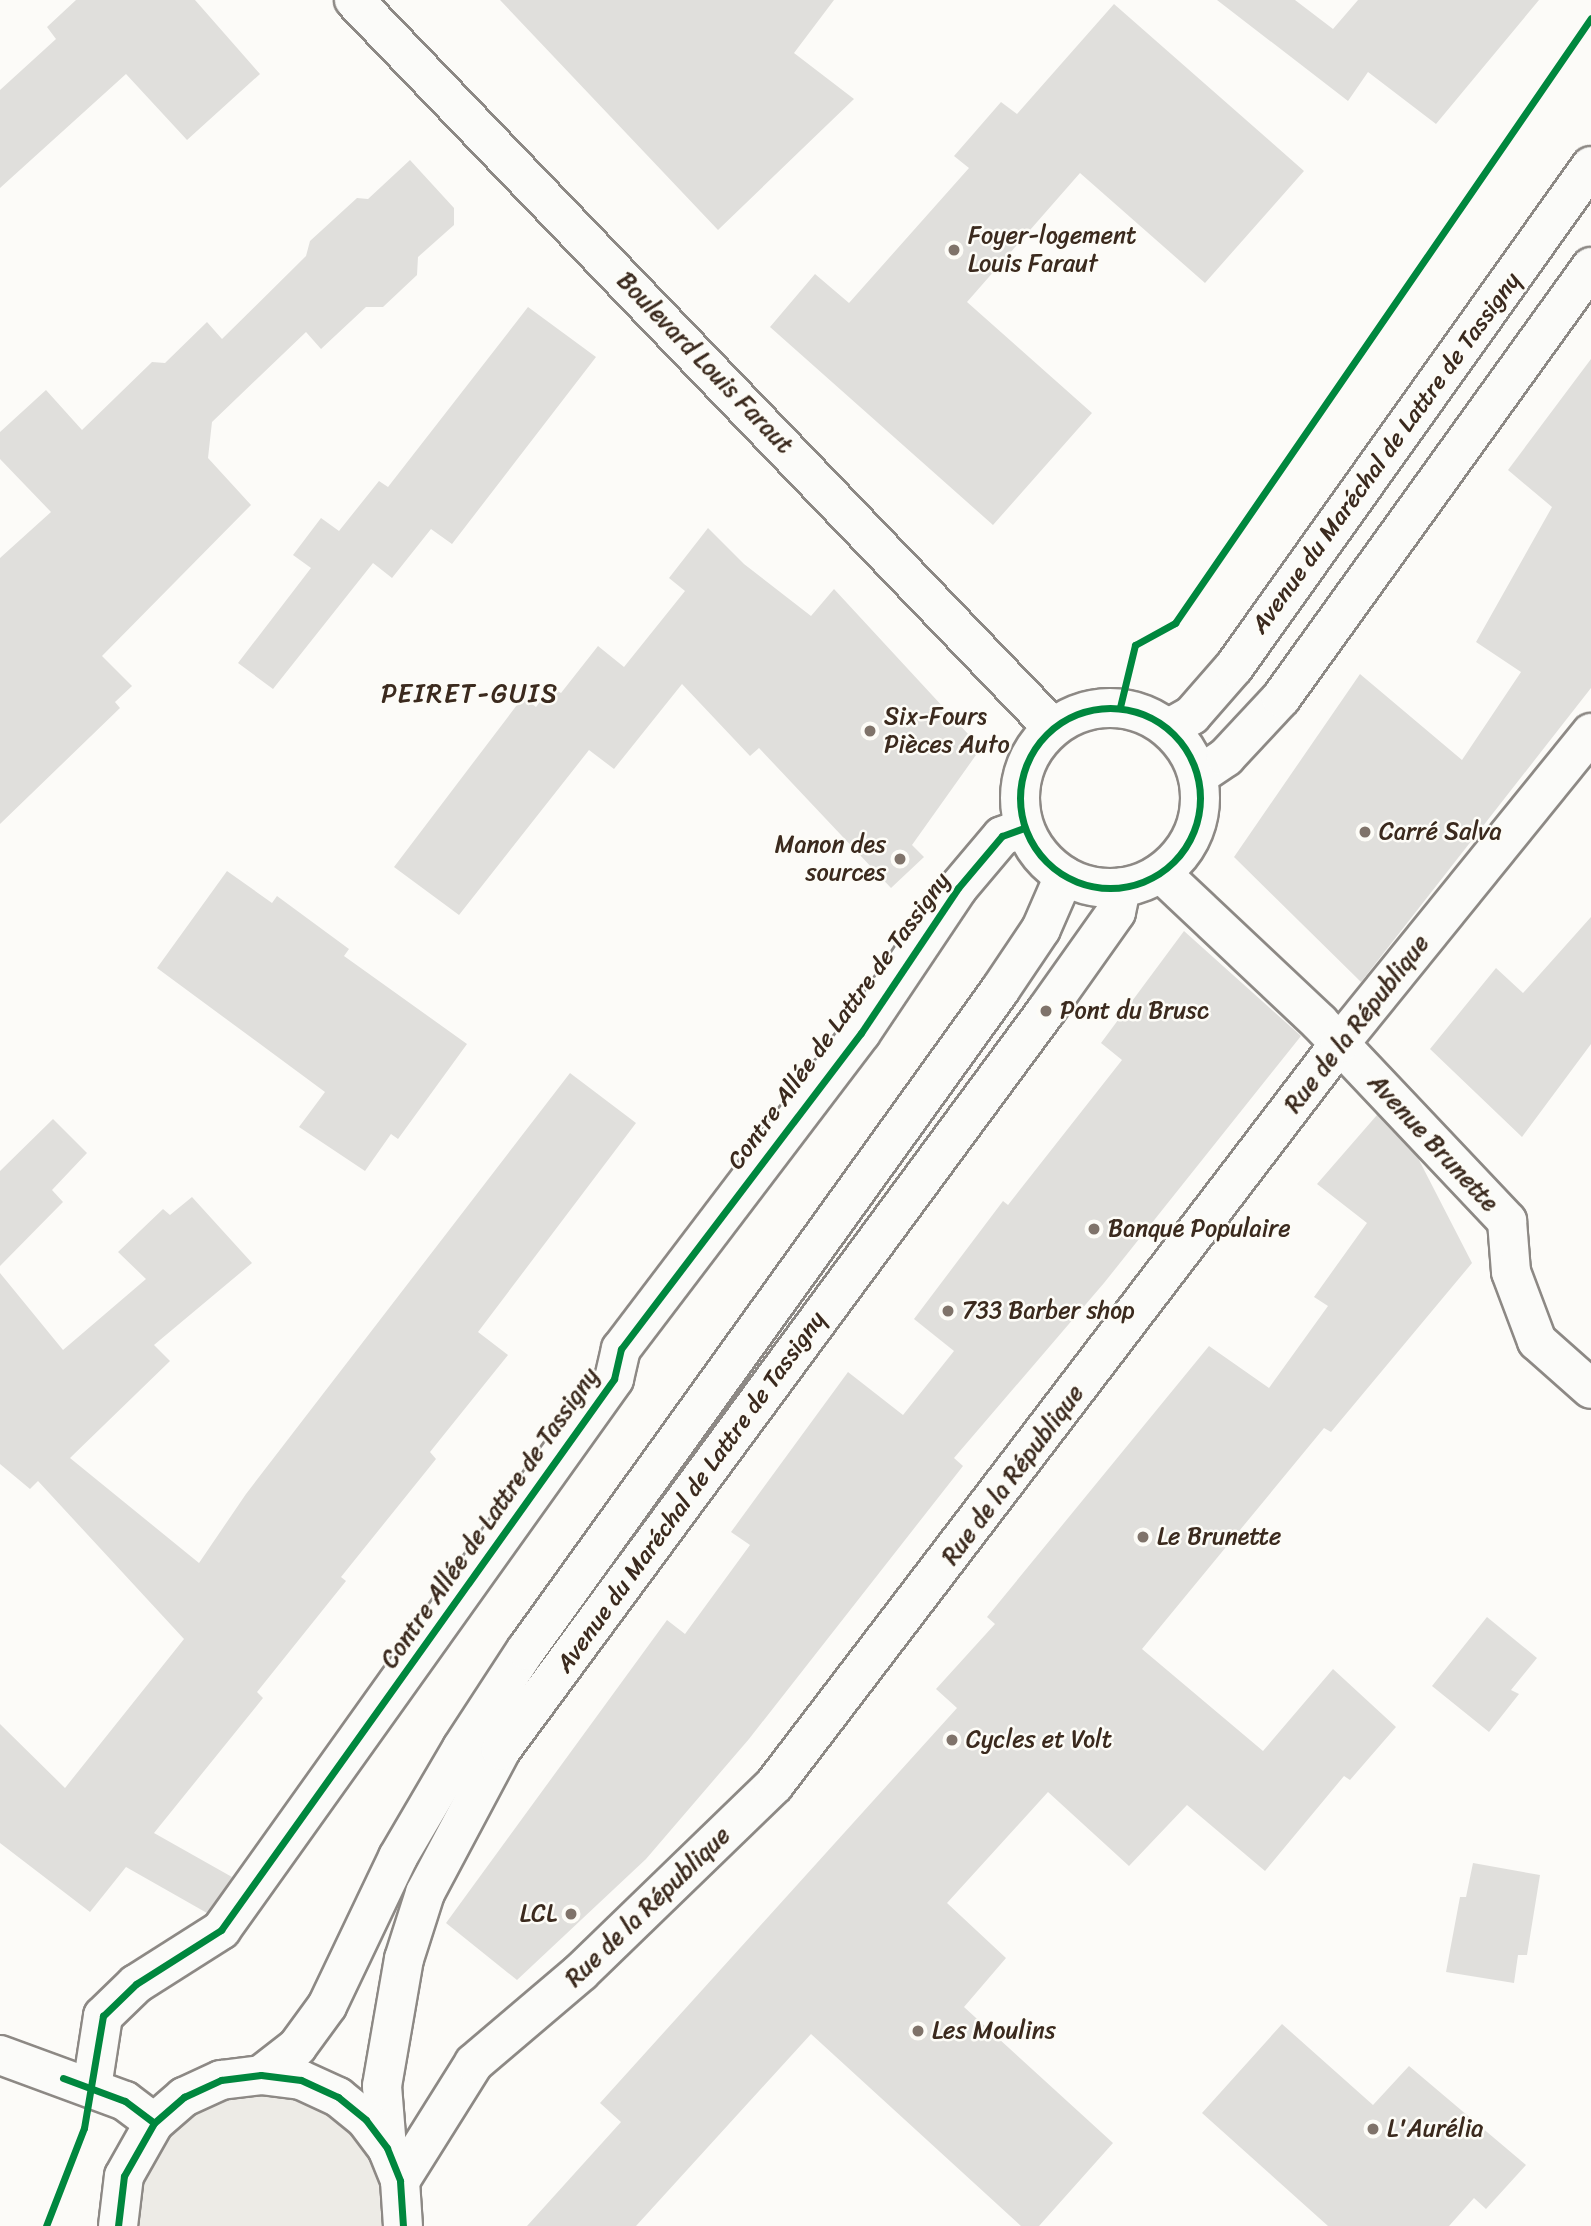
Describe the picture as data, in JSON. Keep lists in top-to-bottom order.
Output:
{
  "streets": {
    "main road": [
      "Boulevard Louis Faraut",
      "Avenue du Maréchal de Lattre de Tassigny",
      "Contre Allée de Lattre de Tassigny",
      "Rue de la République",
      "Avenue Brunette"
    ]
  },
  "crossings": [
    ["Boulevard Louis Faraut", "Avenue du Maréchal de Lattre de Tassigny"],
    ["Boulevard Louis Faraut", "Contre Allée de Lattre de Tassigny"],
    ["Boulevard Louis Faraut", "Avenue Brunette"],
    ["Avenue du Maréchal de Lattre de Tassigny", "Contre Allée de Lattre de Tassigny"],
    ["Avenue du Maréchal de Lattre de Tassigny", "Rue de la République"],
    ["Avenue du Maréchal de Lattre de Tassigny", "Avenue Brunette"],
    ["Contre Allée de Lattre de Tassigny", "Avenue Brunette"],
    ["Rue de la République", "Avenue Brunette"]
  ],
  "districts": ["PEIRET-GUIS"],
  "places": [
    "Foyer-logement Louis Faraut",
    "Six-Fours Pièces Auto",
    "Carré Salva",
    "Manon des sources",
    "Pont du Brusc",
    "Banque Populaire",
    "733 Barber shop",
    "Le Brunette",
    "Cycles et Volt",
    "LCL",
    "Les Moulins",
    "L'Aurélia"
  ]
}
